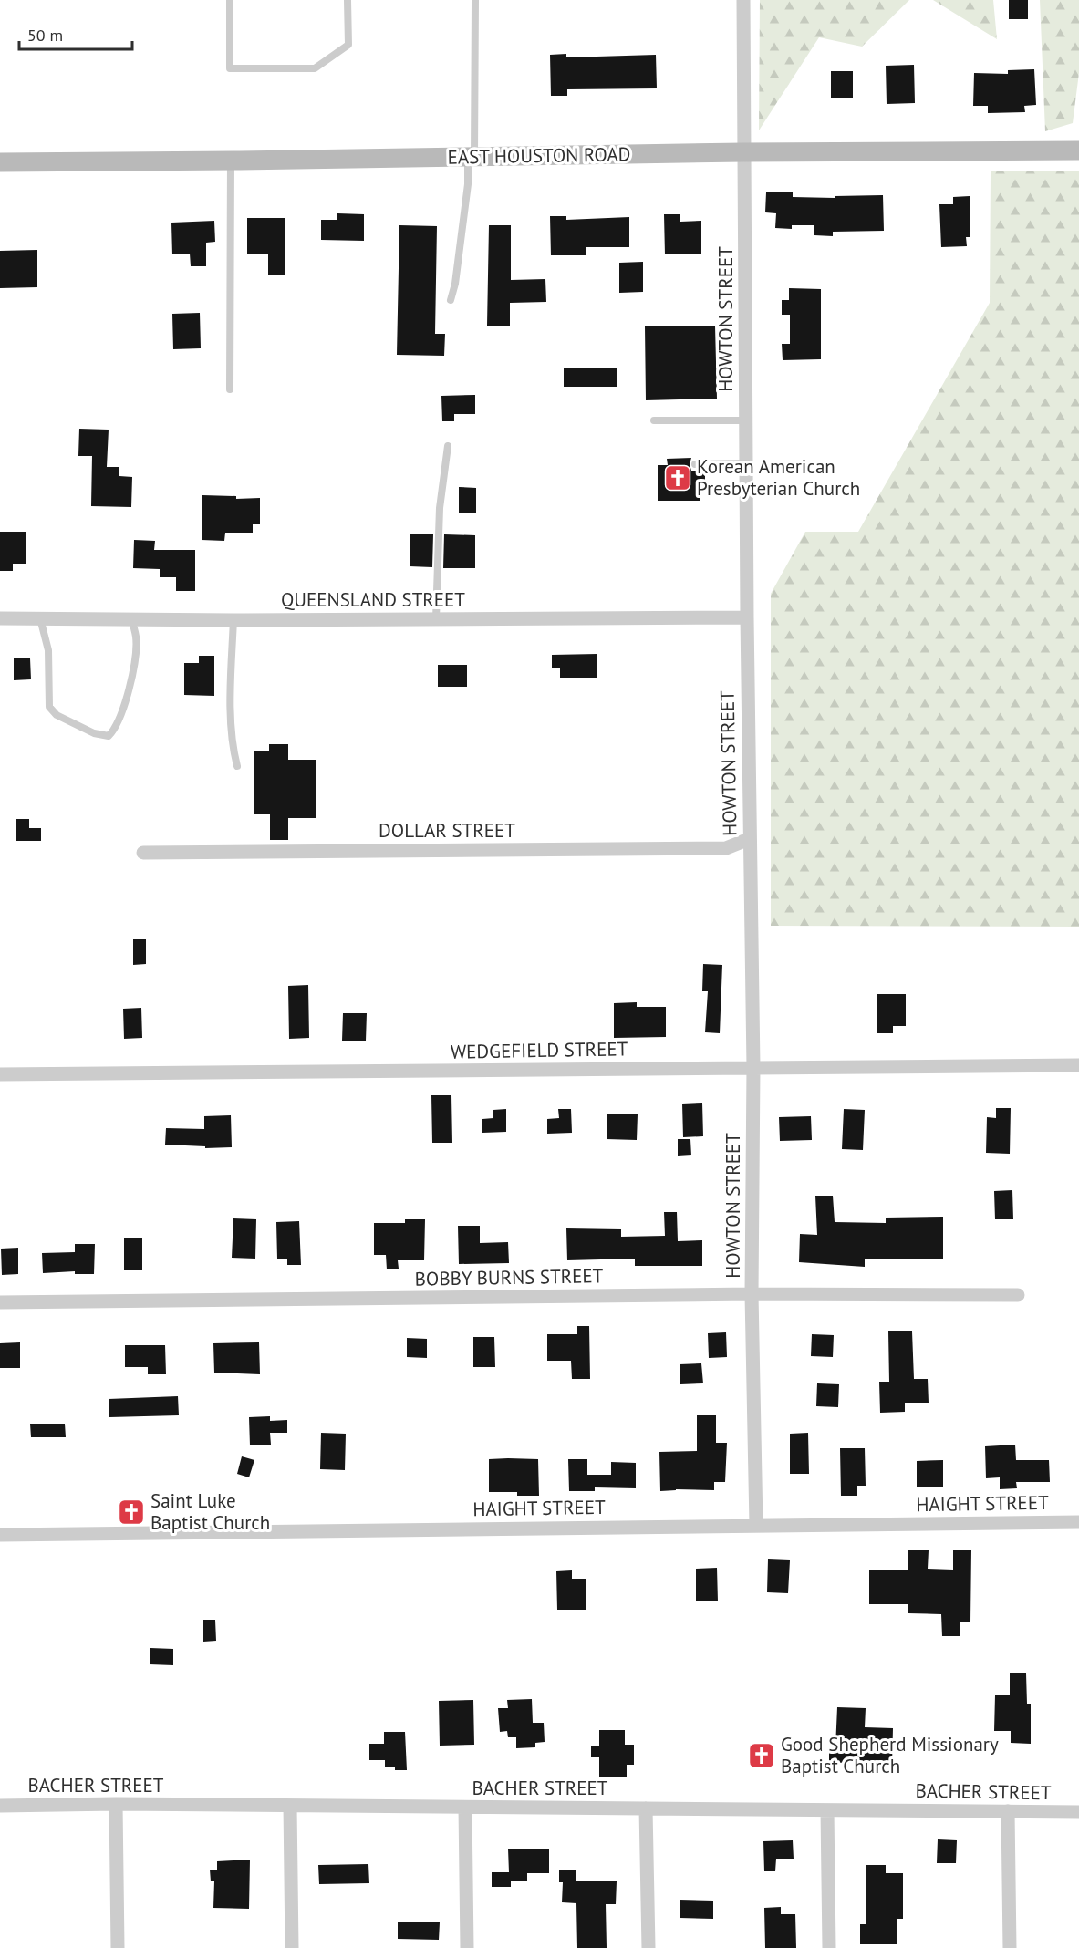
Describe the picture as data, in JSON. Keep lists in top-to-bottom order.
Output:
{
  "streets": {
    "street": [
      "EAST HOUSTON ROAD",
      "HOWTON STREET",
      "QUEENSLAND STREET",
      "DOLLAR STREET",
      "WEDGEFIELD STREET",
      "BOBBY BURNS STREET",
      "HAIGHT STREET",
      "BACHER STREET"
    ]
  },
  "crossings": [
    ["EAST HOUSTON ROAD", "HOWTON STREET"],
    ["HOWTON STREET", "QUEENSLAND STREET"],
    ["HOWTON STREET", "DOLLAR STREET"],
    ["HOWTON STREET", "WEDGEFIELD STREET"],
    ["HOWTON STREET", "BOBBY BURNS STREET"],
    ["HOWTON STREET", "HAIGHT STREET"]
  ],
  "places": {
    "church": ["Korean American Presbyterian Church", "Saint Luke Baptist Church", "Good Shepherd Missionary Baptist Church"]
  },
  "scale_bar": "50 m"
}
